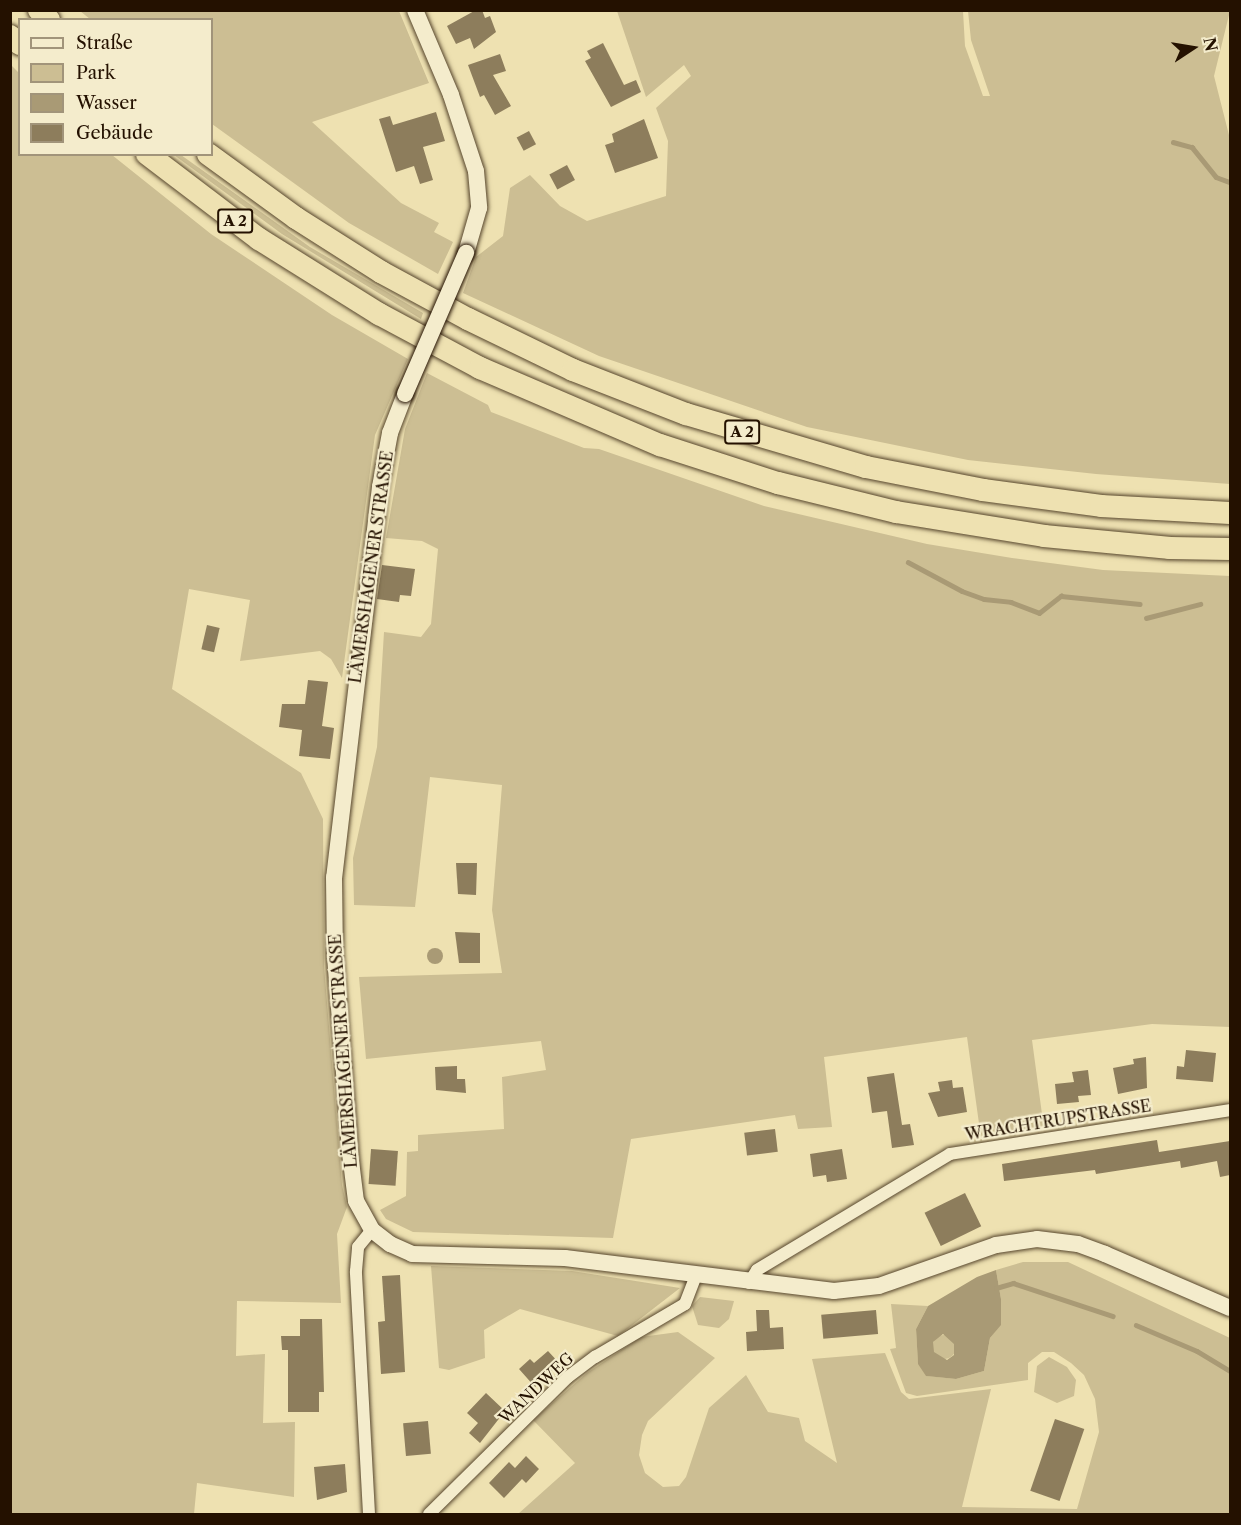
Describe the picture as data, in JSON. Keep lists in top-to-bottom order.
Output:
{
  "streets": {
    "highway": ["A 2"],
    "main road": ["LÄMERSHAGENER STRASSE"],
    "street": ["WRACHTRUPSTRASSE", "WANDWEG"]
  },
  "crossings": [
    ["LÄMERSHAGENER STRASSE", "WRACHTRUPSTRASSE"],
    ["LÄMERSHAGENER STRASSE", "WANDWEG"]
  ],
  "legend": [
    "Straße",
    "Park",
    "Wasser",
    "Gebäude"
  ],
  "north": "right"
}
